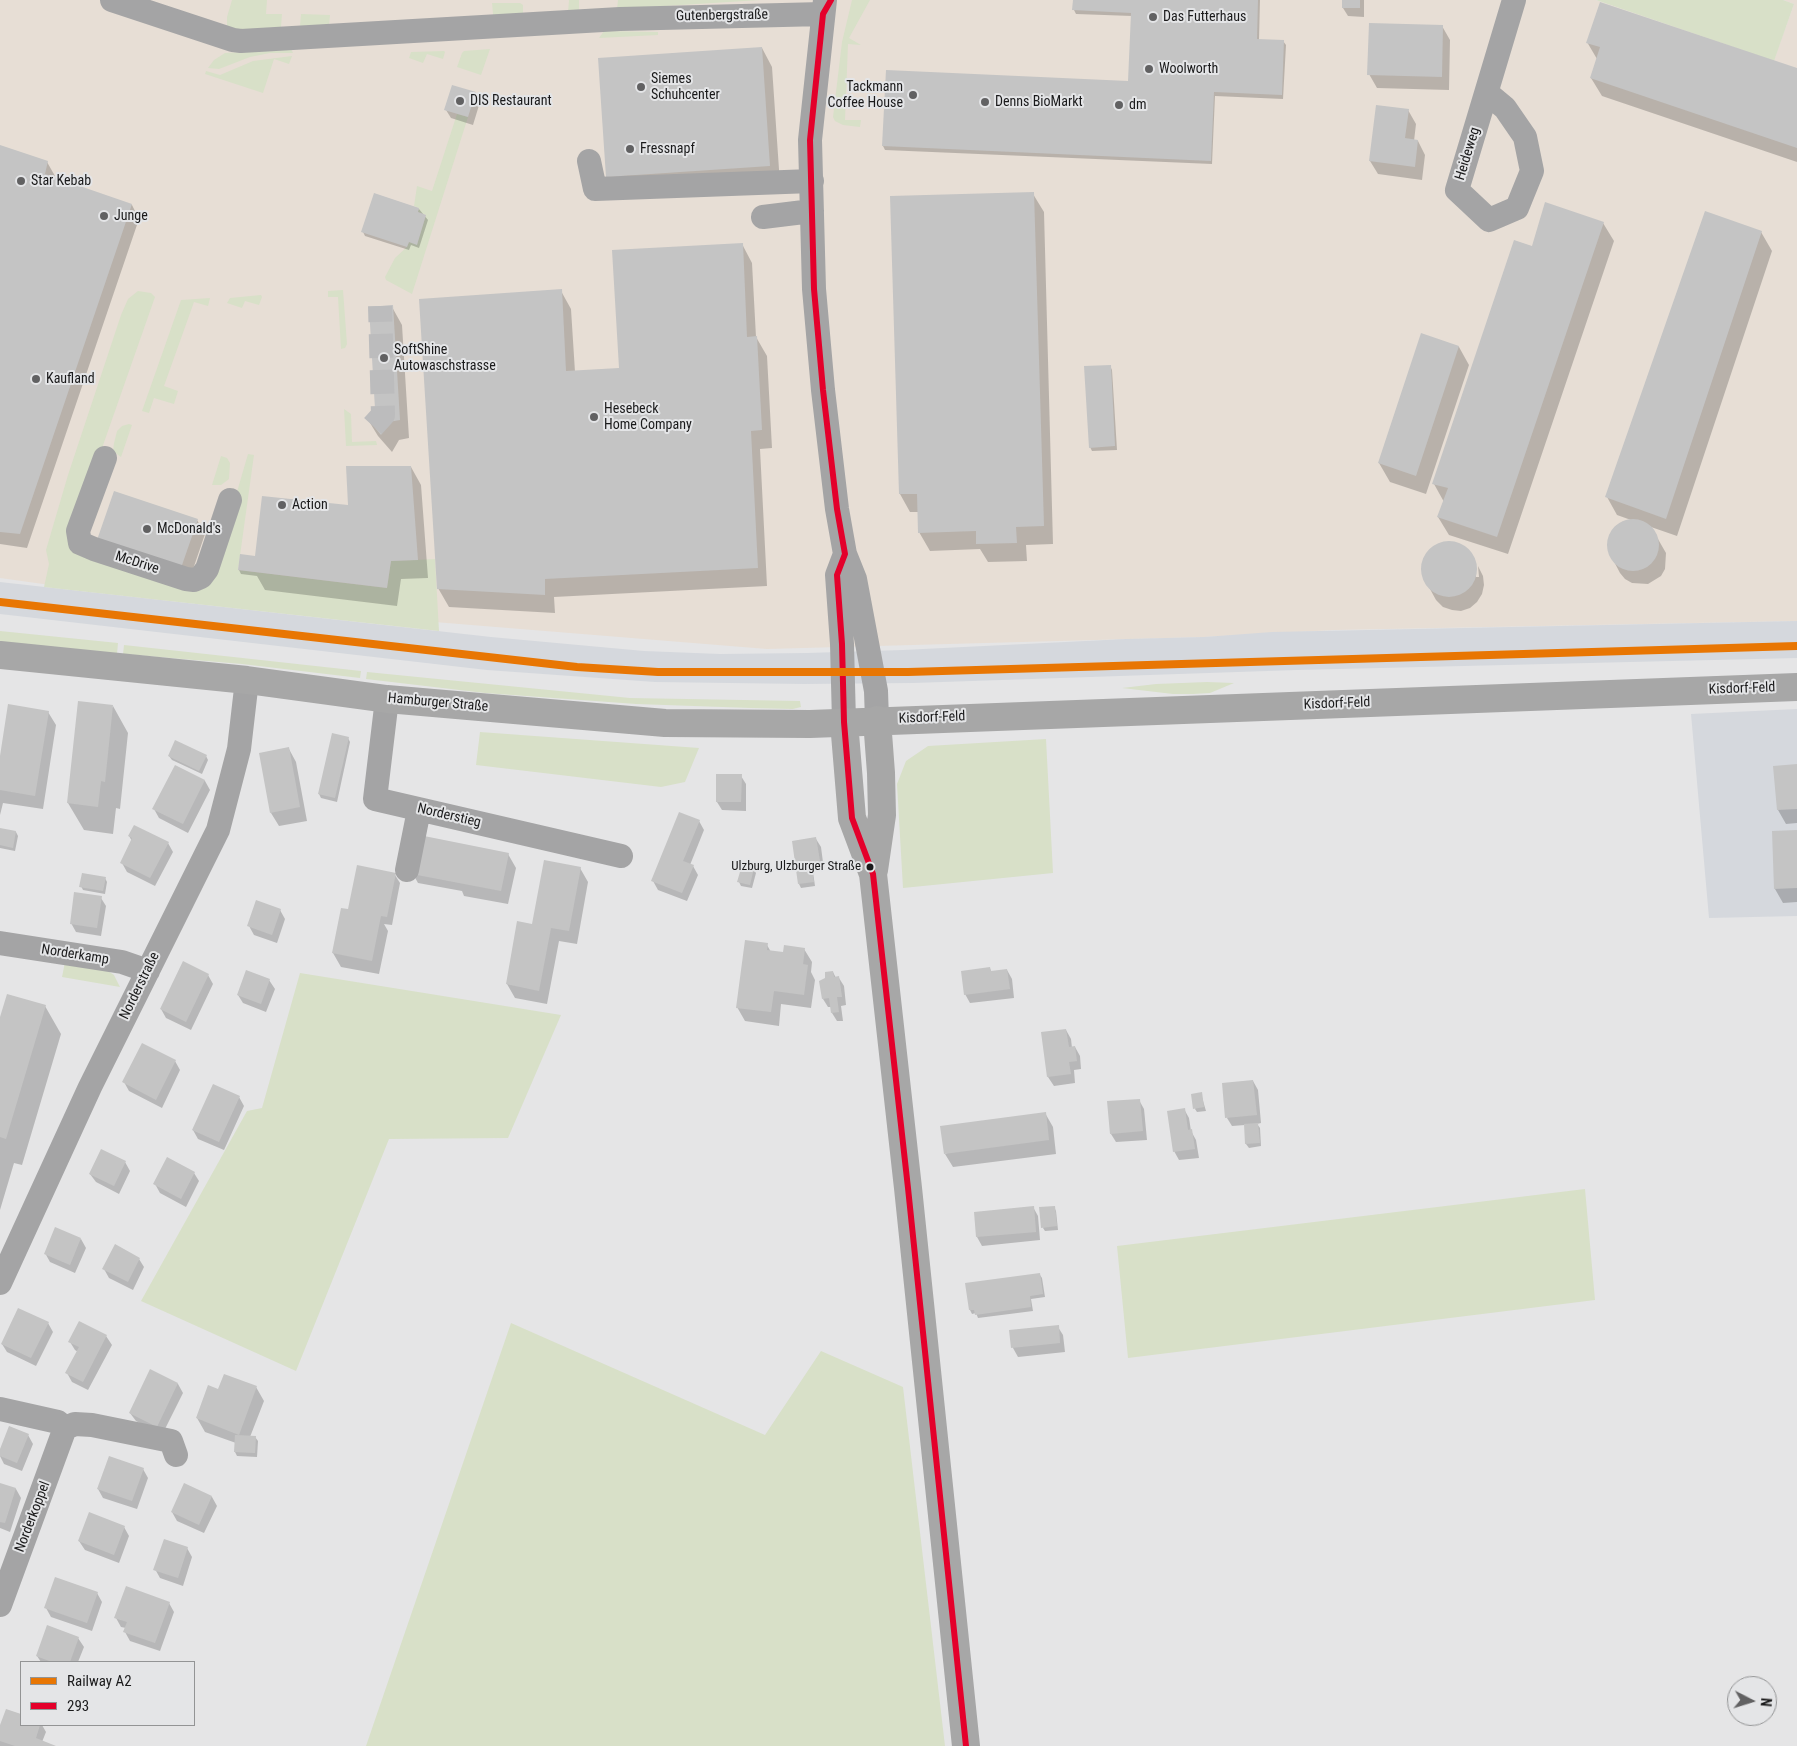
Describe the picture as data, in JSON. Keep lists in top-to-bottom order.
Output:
{
  "streets": {
    "main road": ["Kisdorf-Feld", "Hamburger Straße"],
    "street": [
      "Gutenbergstraße",
      "Heideweg",
      "McDrive",
      "Norderstieg",
      "Norderkamp",
      "Norderstraße",
      "Norderkoppel"
    ]
  },
  "crossings": [
    ["Gutenbergstraße", "Kisdorf-Feld"],
    ["Gutenbergstraße", "Hamburger Straße"],
    ["Kisdorf-Feld", "Hamburger Straße"],
    ["Hamburger Straße", "Norderstieg"],
    ["Hamburger Straße", "Norderstraße"],
    ["Norderkamp", "Norderstraße"]
  ],
  "places": [
    "Das Futterhaus",
    "Woolworth",
    "Siemes Schuhcenter",
    "Tackmann Coffee House",
    "DIS Restaurant",
    "Denns BioMarkt",
    "dm",
    "Fressnapf",
    "Star Kebab",
    "Junge",
    "SoftShine Autowaschstrasse",
    "Kaufland",
    "Hesebeck Home Company",
    "Action",
    "McDonald's",
    "Ulzburg, Ulzburger Straße"
  ],
  "lines": ["transit line 293", "rail line A2"],
  "legend": ["Railway A2", "293"],
  "north": "right"
}
